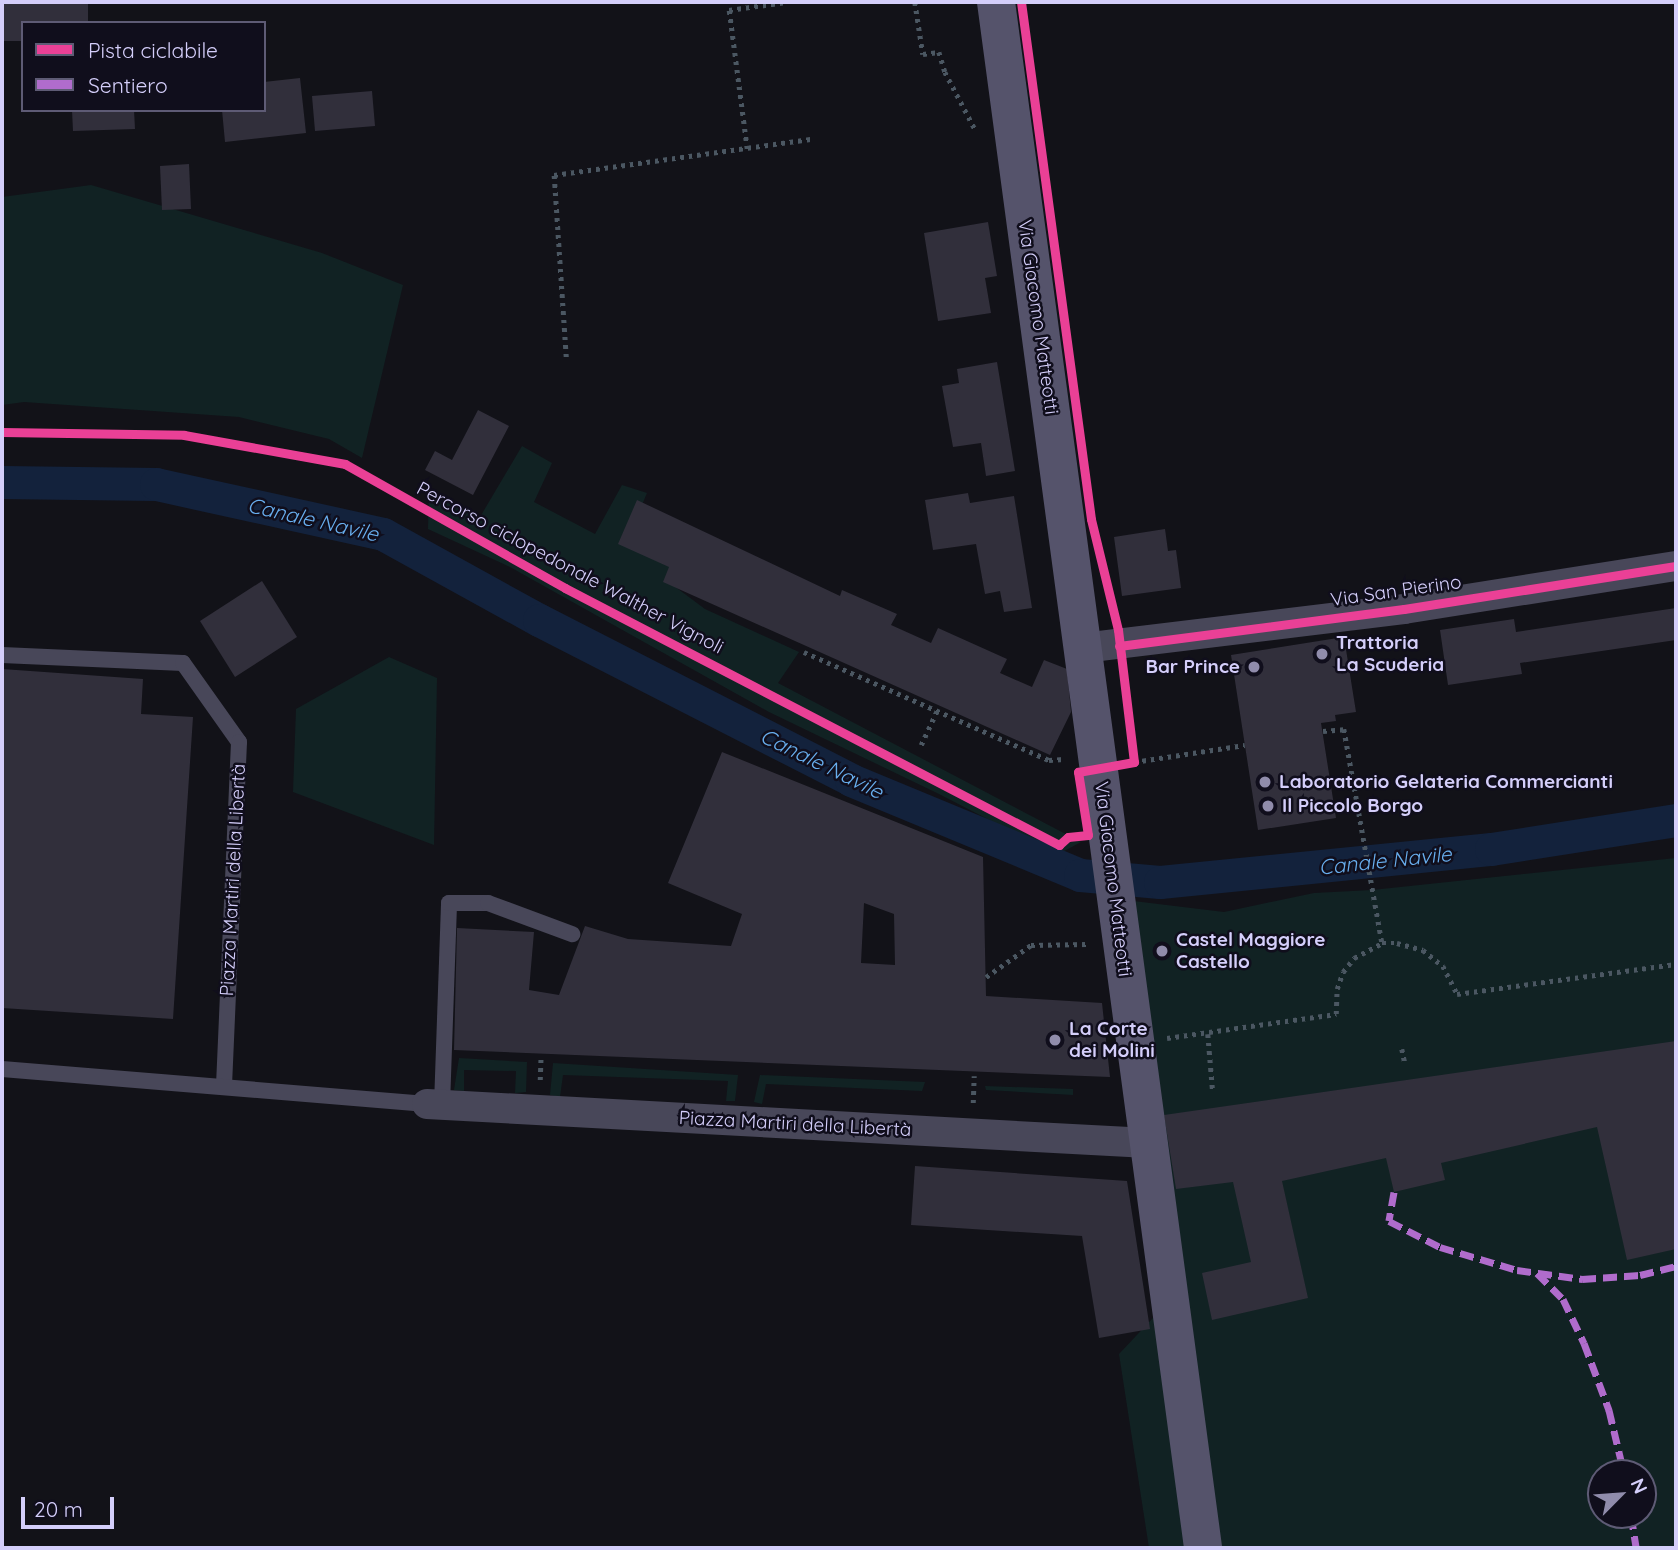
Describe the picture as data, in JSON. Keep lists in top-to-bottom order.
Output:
{
  "streets": {
    "street": ["Via Giacomo Matteotti", "Via San Pierino", "Piazza Martiri della Libertà"],
    "cycle path": ["Percorso ciclopedonale Walther Vignoli"]
  },
  "crossings": [
    ["Via Giacomo Matteotti", "Via San Pierino"],
    ["Via Giacomo Matteotti", "Piazza Martiri della Libertà"]
  ],
  "water": ["Canale Navile"],
  "places": [
    "Trattoria La Scuderia",
    "Bar Prince",
    "Laboratorio Gelateria Commercianti",
    "Il Piccolo Borgo",
    "Castel Maggiore Castello",
    "La Corte dei Molini"
  ],
  "legend": ["Pista ciclabile", "Sentiero"],
  "scale_bar": "20 m",
  "north": "top right"
}
